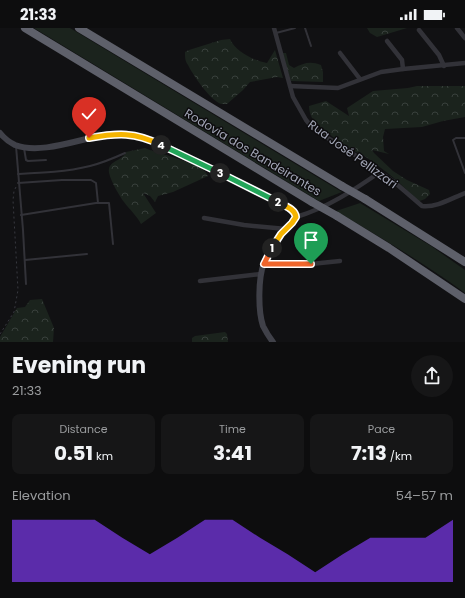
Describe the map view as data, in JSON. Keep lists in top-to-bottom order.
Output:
{
  "streets": {
    "highway": ["Rodovia dos Bandeirantes"],
    "street": ["Rua José Pellizzari"]
  },
  "page": {
    "status": "21:33",
    "pins": [
      "4",
      "3",
      "2",
      "1"
    ],
    "heading": ["Evening run", "21:33"],
    "stats": [
      ["Distance", "0.51 km"],
      ["Time", "3:41"],
      ["Pace", "7:13 /km"]
    ],
    "chart": ["Elevation", "54–57 m"]
  }
}
